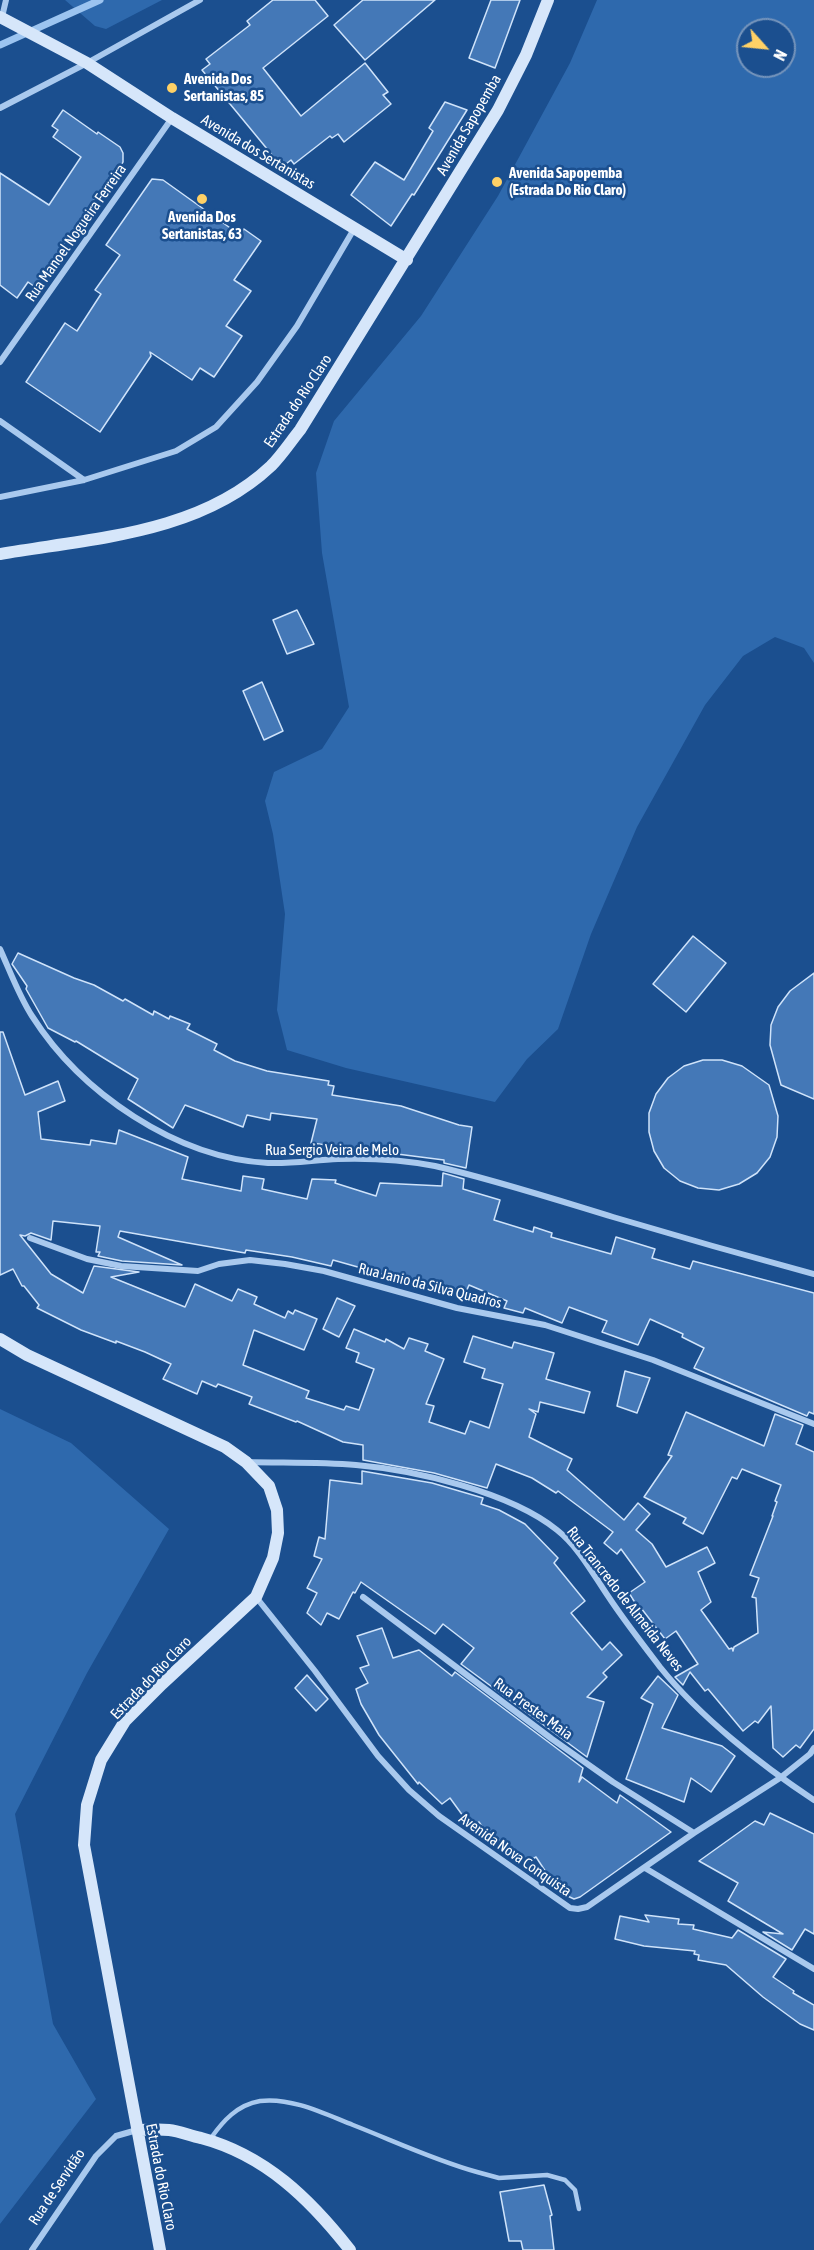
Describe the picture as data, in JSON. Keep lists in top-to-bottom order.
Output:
{
  "streets": {
    "main road": [
      "Avenida Sapopemba",
      "Avenida dos Sertanistas",
      "Estrada do Rio Claro",
      "Rua de Servidão"
    ],
    "street": [
      "Rua Manoel Nogueira Ferreira",
      "Rua Sergio Veira de Melo",
      "Rua Janio da Silva Quadros",
      "Rua Trancredo de Almeida Neves",
      "Rua Prestes Maia",
      "Avenida Nova Conquista"
    ]
  },
  "crossings": [
    ["Avenida Sapopemba", "Avenida dos Sertanistas"],
    ["Avenida Sapopemba", "Estrada do Rio Claro"],
    ["Avenida dos Sertanistas", "Rua Manoel Nogueira Ferreira"],
    ["Avenida dos Sertanistas", "Estrada do Rio Claro"],
    ["Estrada do Rio Claro", "Rua Trancredo de Almeida Neves"],
    ["Estrada do Rio Claro", "Avenida Nova Conquista"],
    ["Estrada do Rio Claro", "Rua de Servidão"],
    ["Rua Trancredo de Almeida Neves", "Avenida Nova Conquista"],
    ["Rua Prestes Maia", "Avenida Nova Conquista"]
  ],
  "places": ["Avenida Dos Sertanistas, 85", "Avenida Sapopemba (Estrada Do Rio Claro)", "Avenida Dos Sertanistas, 63"],
  "north": "bottom right"
}
